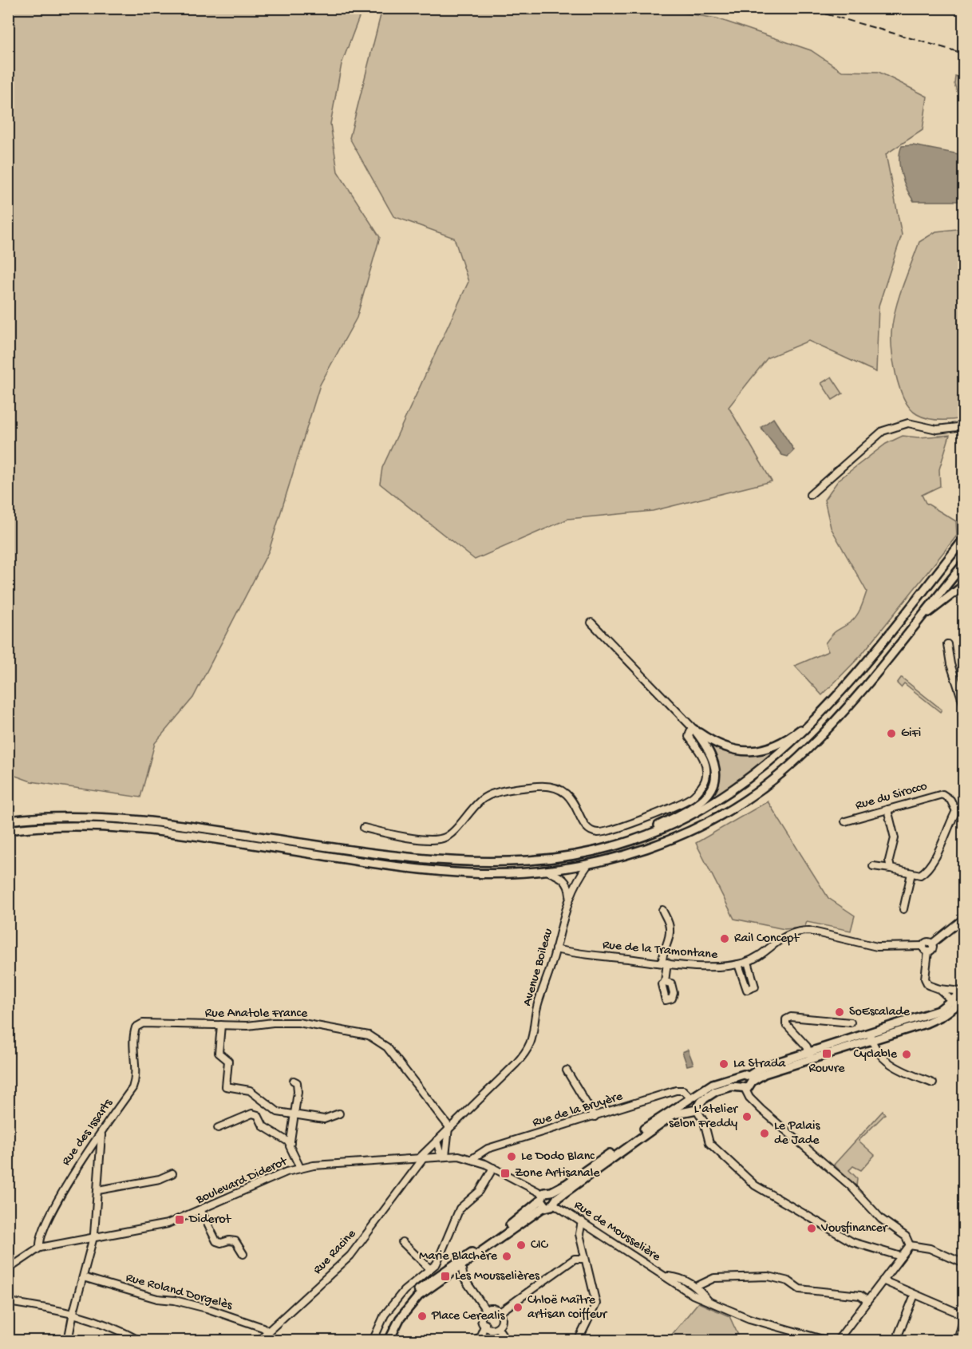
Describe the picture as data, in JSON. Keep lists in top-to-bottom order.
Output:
{
  "streets": {
    "street": [
      "Rue du Sirocco",
      "Rue de la Tramontane",
      "Avenue Boileau",
      "Rue Anatole France",
      "Rue de la Bruyère",
      "Rue des Issarts",
      "Boulevard Diderot",
      "Rue de Mousselière",
      "Rue Racine",
      "Rue Roland Dorgelès"
    ]
  },
  "crossings": [
    ["Rue de la Tramontane", "Avenue Boileau"],
    ["Avenue Boileau", "Rue Anatole France"],
    ["Avenue Boileau", "Rue Racine"],
    ["Rue Anatole France", "Rue des Issarts"],
    ["Rue de la Bruyère", "Boulevard Diderot"],
    ["Rue des Issarts", "Boulevard Diderot"],
    ["Boulevard Diderot", "Rue Racine"],
    ["Rue Racine", "Rue Roland Dorgelès"]
  ],
  "places": {
    "other": [
      "GiFi",
      "Rail Concept",
      "SoEscalade",
      "Cyclable",
      "La Strada",
      "L'atelier selon Freddy",
      "Le Palais de Jade",
      "Le Dodo Blanc",
      "Vousfinancer",
      "CIC",
      "Marie Blachère",
      "Chloë Maître artisan coiffeur",
      "Place Cerealis"
    ],
    "transit": [
      "Rouvre",
      "Zone Artisanale",
      "Diderot",
      "Les Mousselières"
    ]
  }
}
